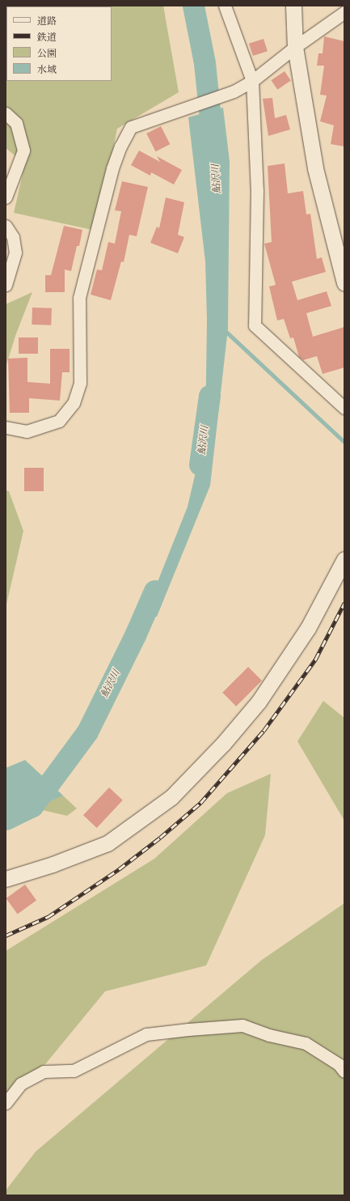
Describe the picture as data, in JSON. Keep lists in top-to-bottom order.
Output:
{
  "water": ["鮎沢川"],
  "legend": [
    "道路",
    "鉄道",
    "公園",
    "水域"
  ]
}
